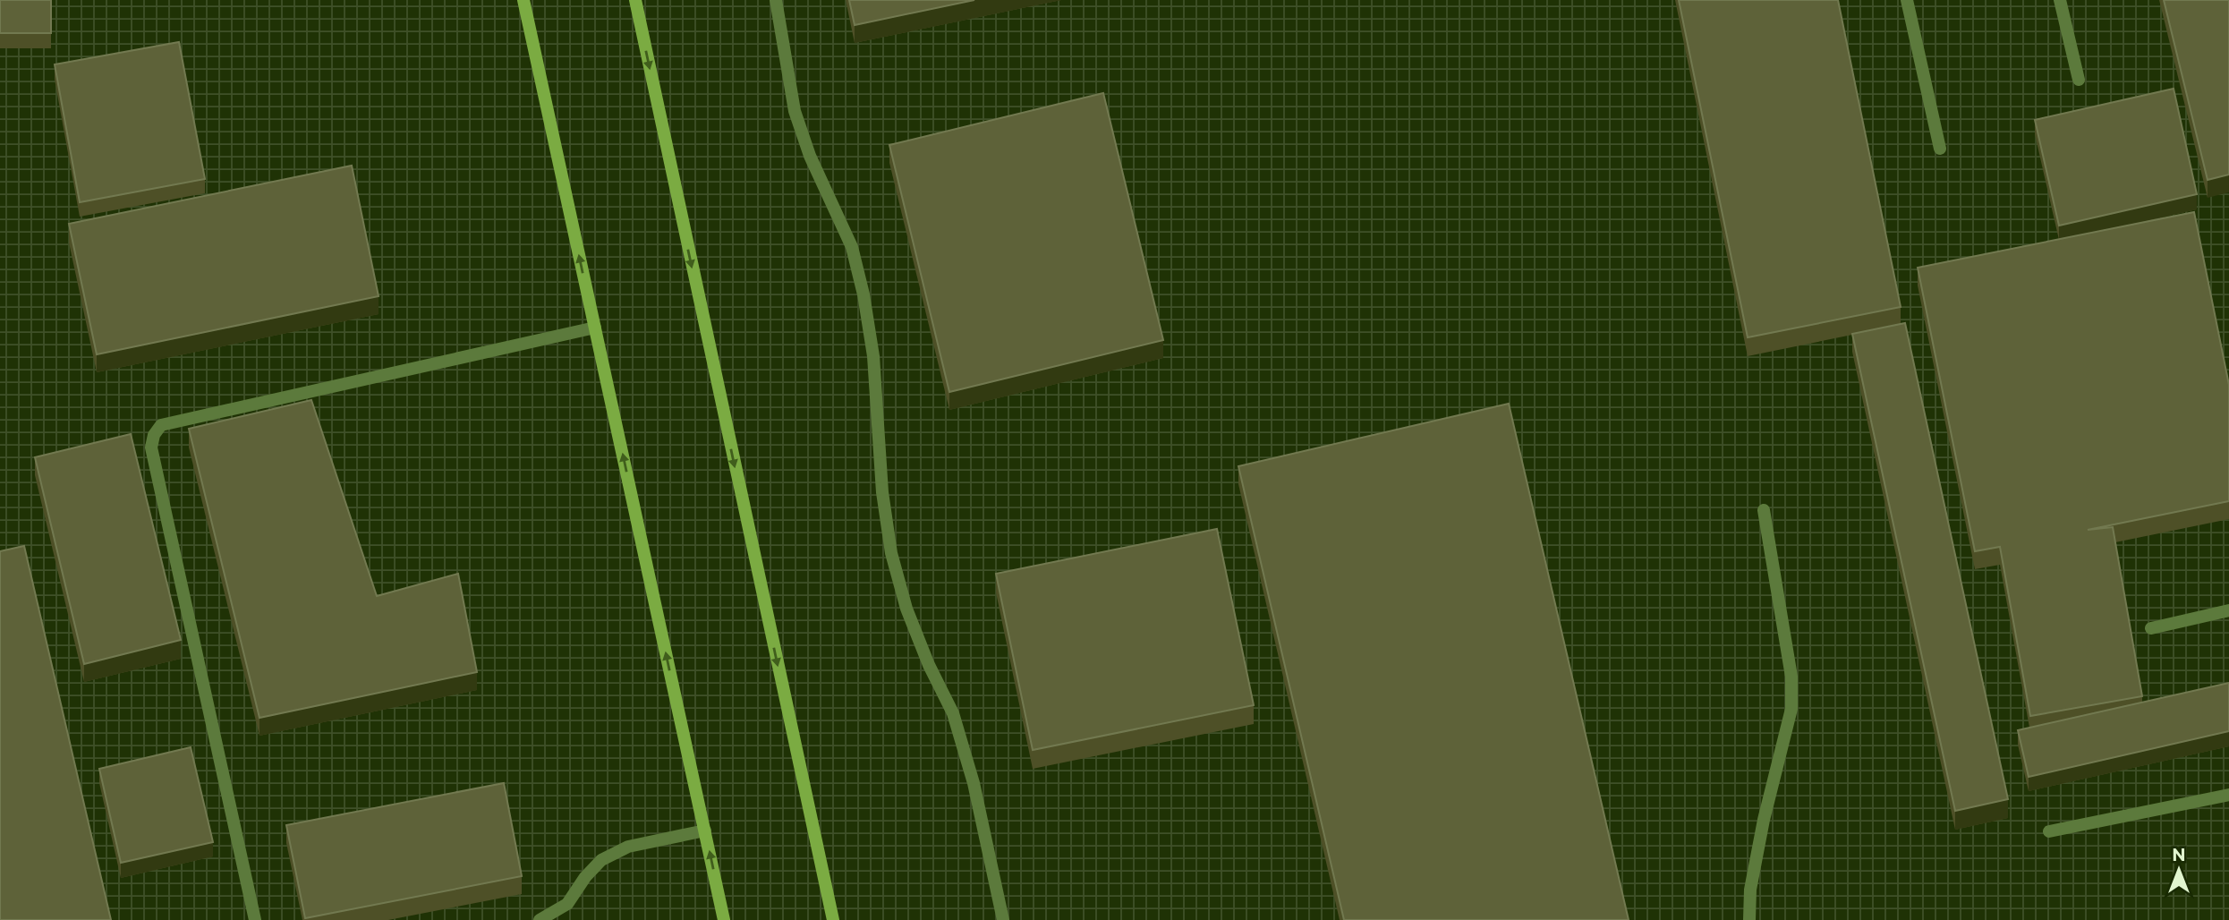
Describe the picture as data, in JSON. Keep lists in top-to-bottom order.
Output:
{
  "north": "top"
}
